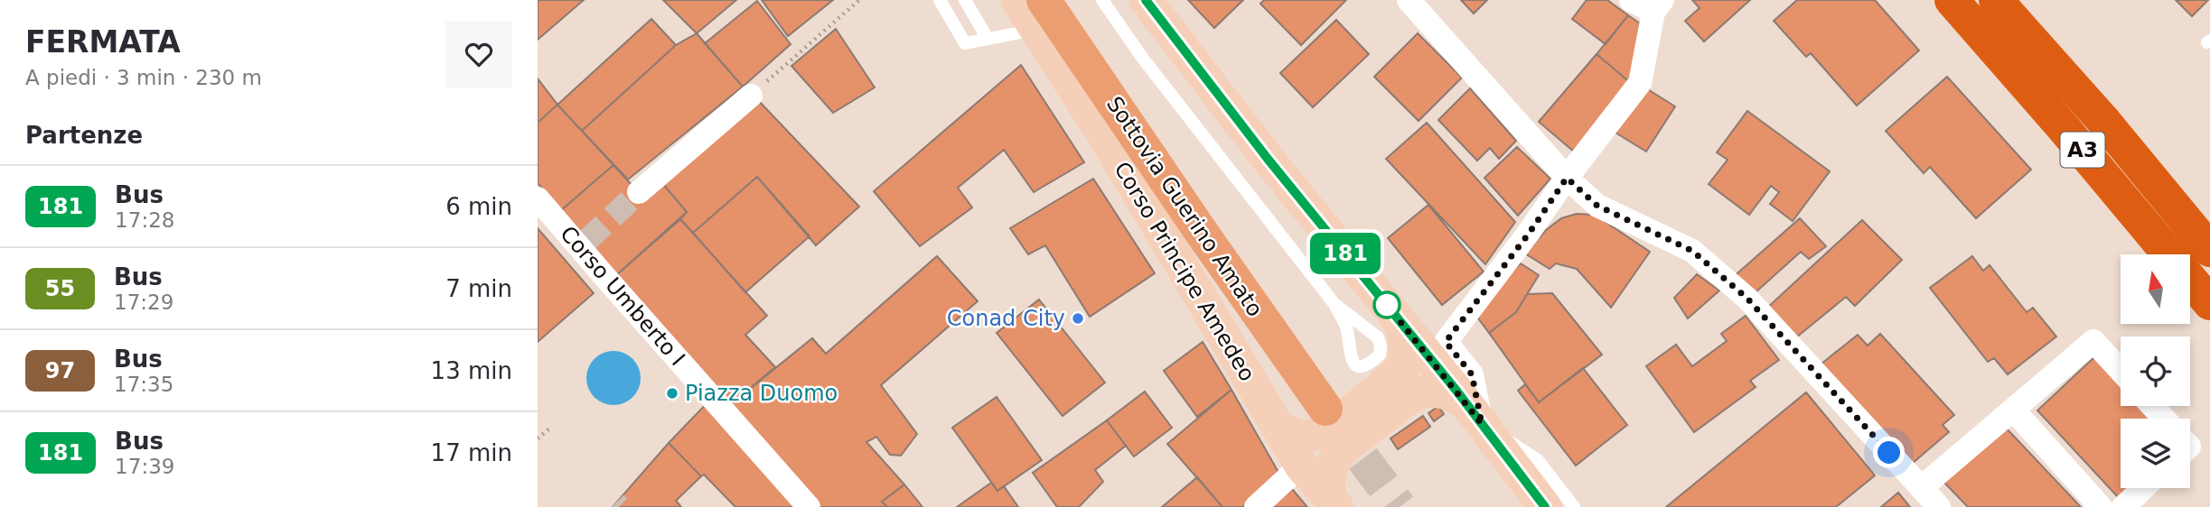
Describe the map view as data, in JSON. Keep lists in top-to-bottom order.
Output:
{
  "streets": {
    "highway": ["A3"],
    "main road": ["Sottovia Guerino Amato", "Corso Principe Amedeo"],
    "street": ["Corso Umberto I"]
  },
  "crossings": [
    ["Sottovia Guerino Amato", "Corso Principe Amedeo"]
  ],
  "places": ["Conad City", "Piazza Duomo"],
  "lines": ["bus line 181"],
  "north": "top",
  "page": {
    "heading": [
      ["FERMATA", "A piedi · 3 min · 230 m"],
      "Partenze"
    ],
    "on_map": "181",
    "list": [
      {
        "mark": "181",
        "name": "Bus",
        "note": "17:28",
        "value": "6 min"
      },
      {
        "mark": "55",
        "name": "Bus",
        "note": "17:29",
        "value": "7 min"
      },
      {
        "mark": "97",
        "name": "Bus",
        "note": "17:35",
        "value": "13 min"
      },
      {
        "mark": "181",
        "name": "Bus",
        "note": "17:39",
        "value": "17 min"
      }
    ]
  }
}
